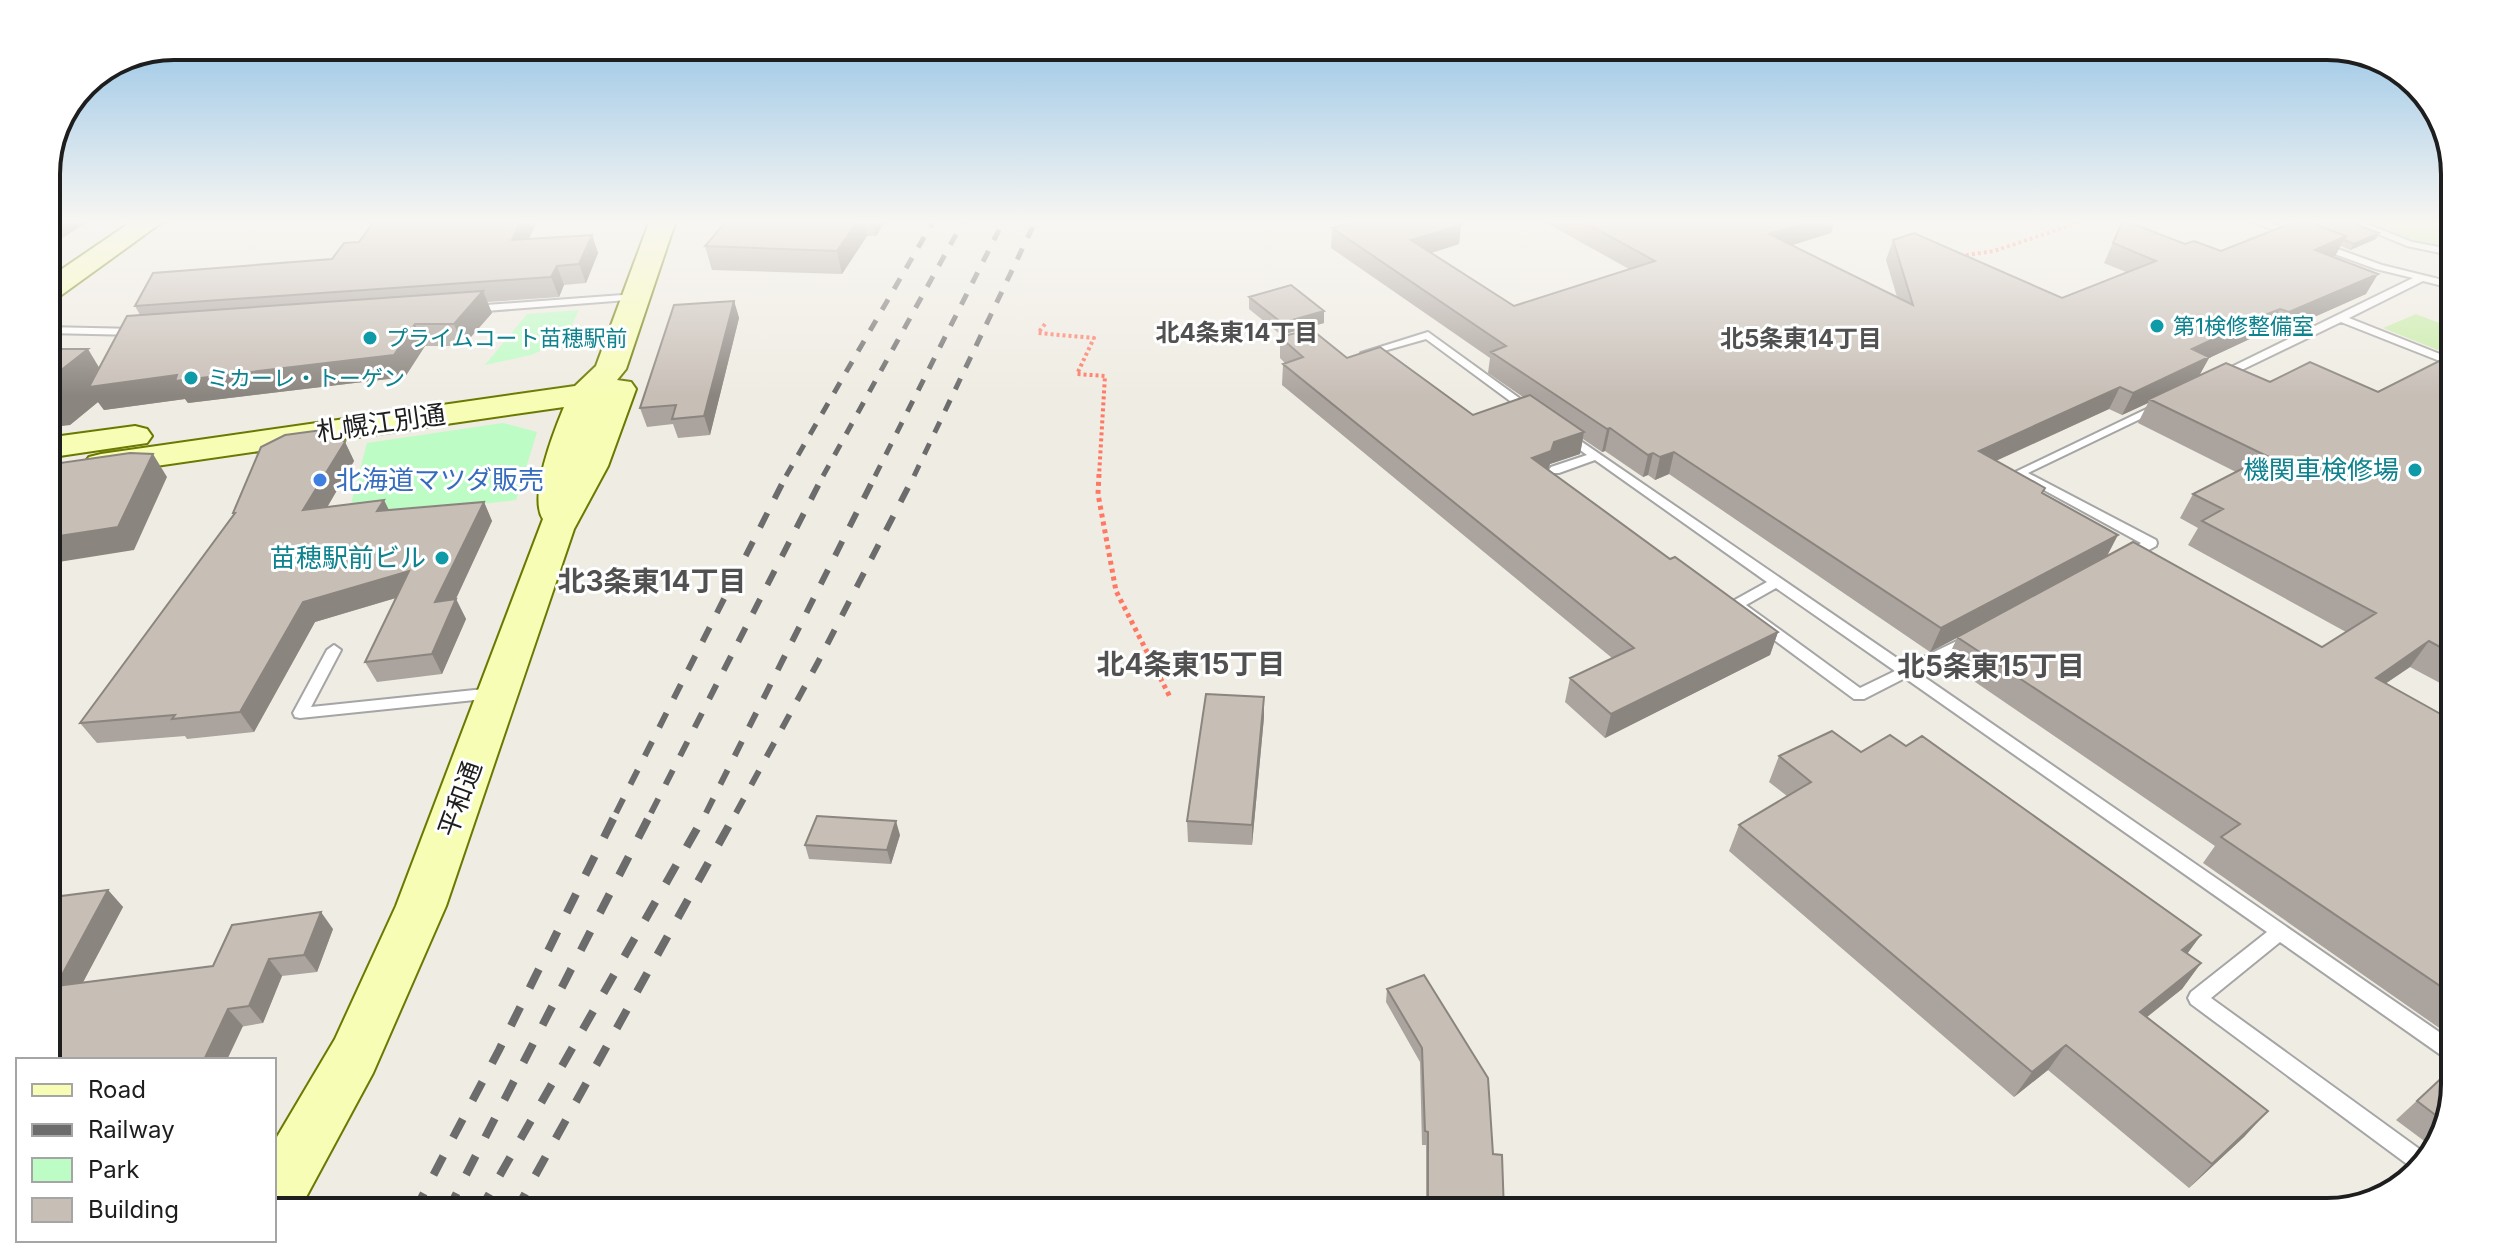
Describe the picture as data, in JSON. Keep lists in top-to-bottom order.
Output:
{
  "streets": {
    "street": ["札幌江別通", "平和通"]
  },
  "crossings": [
    ["札幌江別通", "平和通"]
  ],
  "districts": [
    "北4条東14丁目",
    "北5条東14丁目",
    "北3条東14丁目",
    "北4条東15丁目",
    "北5条東15丁目"
  ],
  "places": [
    "第1検修整備室",
    "プライムコート苗穂駅前",
    "ミカーレ・トーゲン",
    "機関車検修場",
    "北海道マツダ販売",
    "苗穂駅前ビル"
  ],
  "legend": [
    "Road",
    "Railway",
    "Park",
    "Building"
  ]
}
